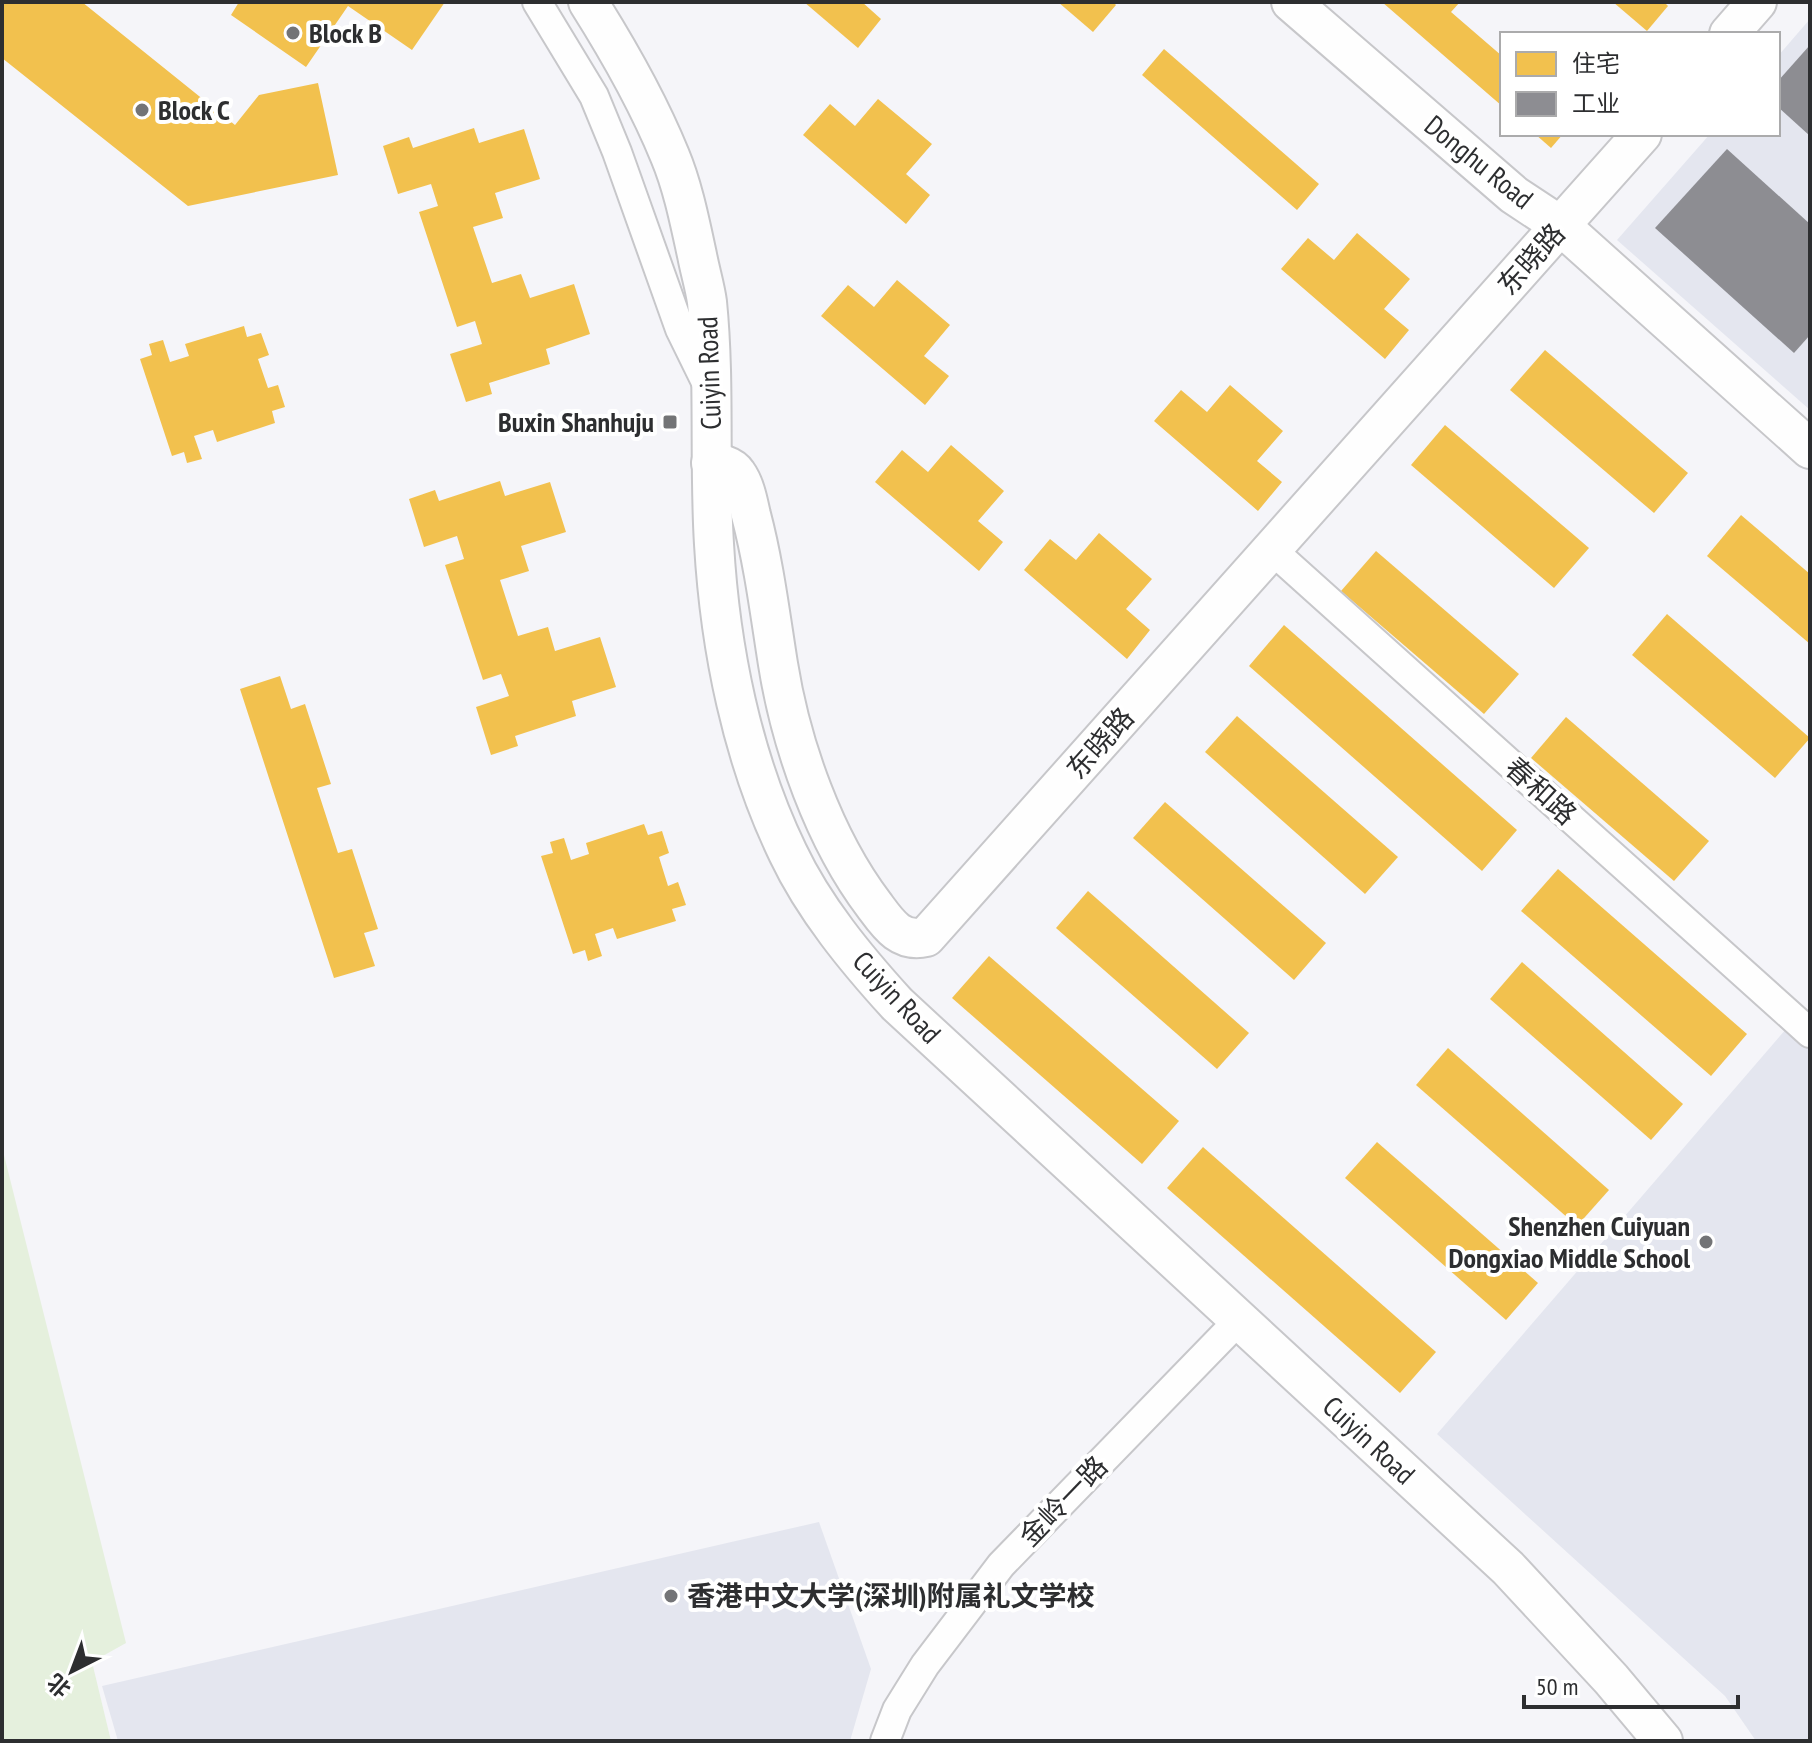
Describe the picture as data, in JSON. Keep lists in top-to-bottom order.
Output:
{
  "streets": {
    "street": [
      "Donghu Road",
      "东晓路",
      "Cuiyin Road",
      "春和路",
      "金岭一路"
    ]
  },
  "crossings": [
    ["Donghu Road", "东晓路"],
    ["东晓路", "Cuiyin Road"],
    ["东晓路", "春和路"],
    ["Cuiyin Road", "金岭一路"]
  ],
  "places": {
    "other": [
      "Block B",
      "Block C",
      "Shenzhen Cuiyuan Dongxiao Middle School",
      "香港中文大学(深圳)附属礼文学校"
    ],
    "transit": ["Buxin Shanhuju"]
  },
  "legend": ["住宅", "工业"],
  "scale_bar": "50 m",
  "north": "bottom left"
}
